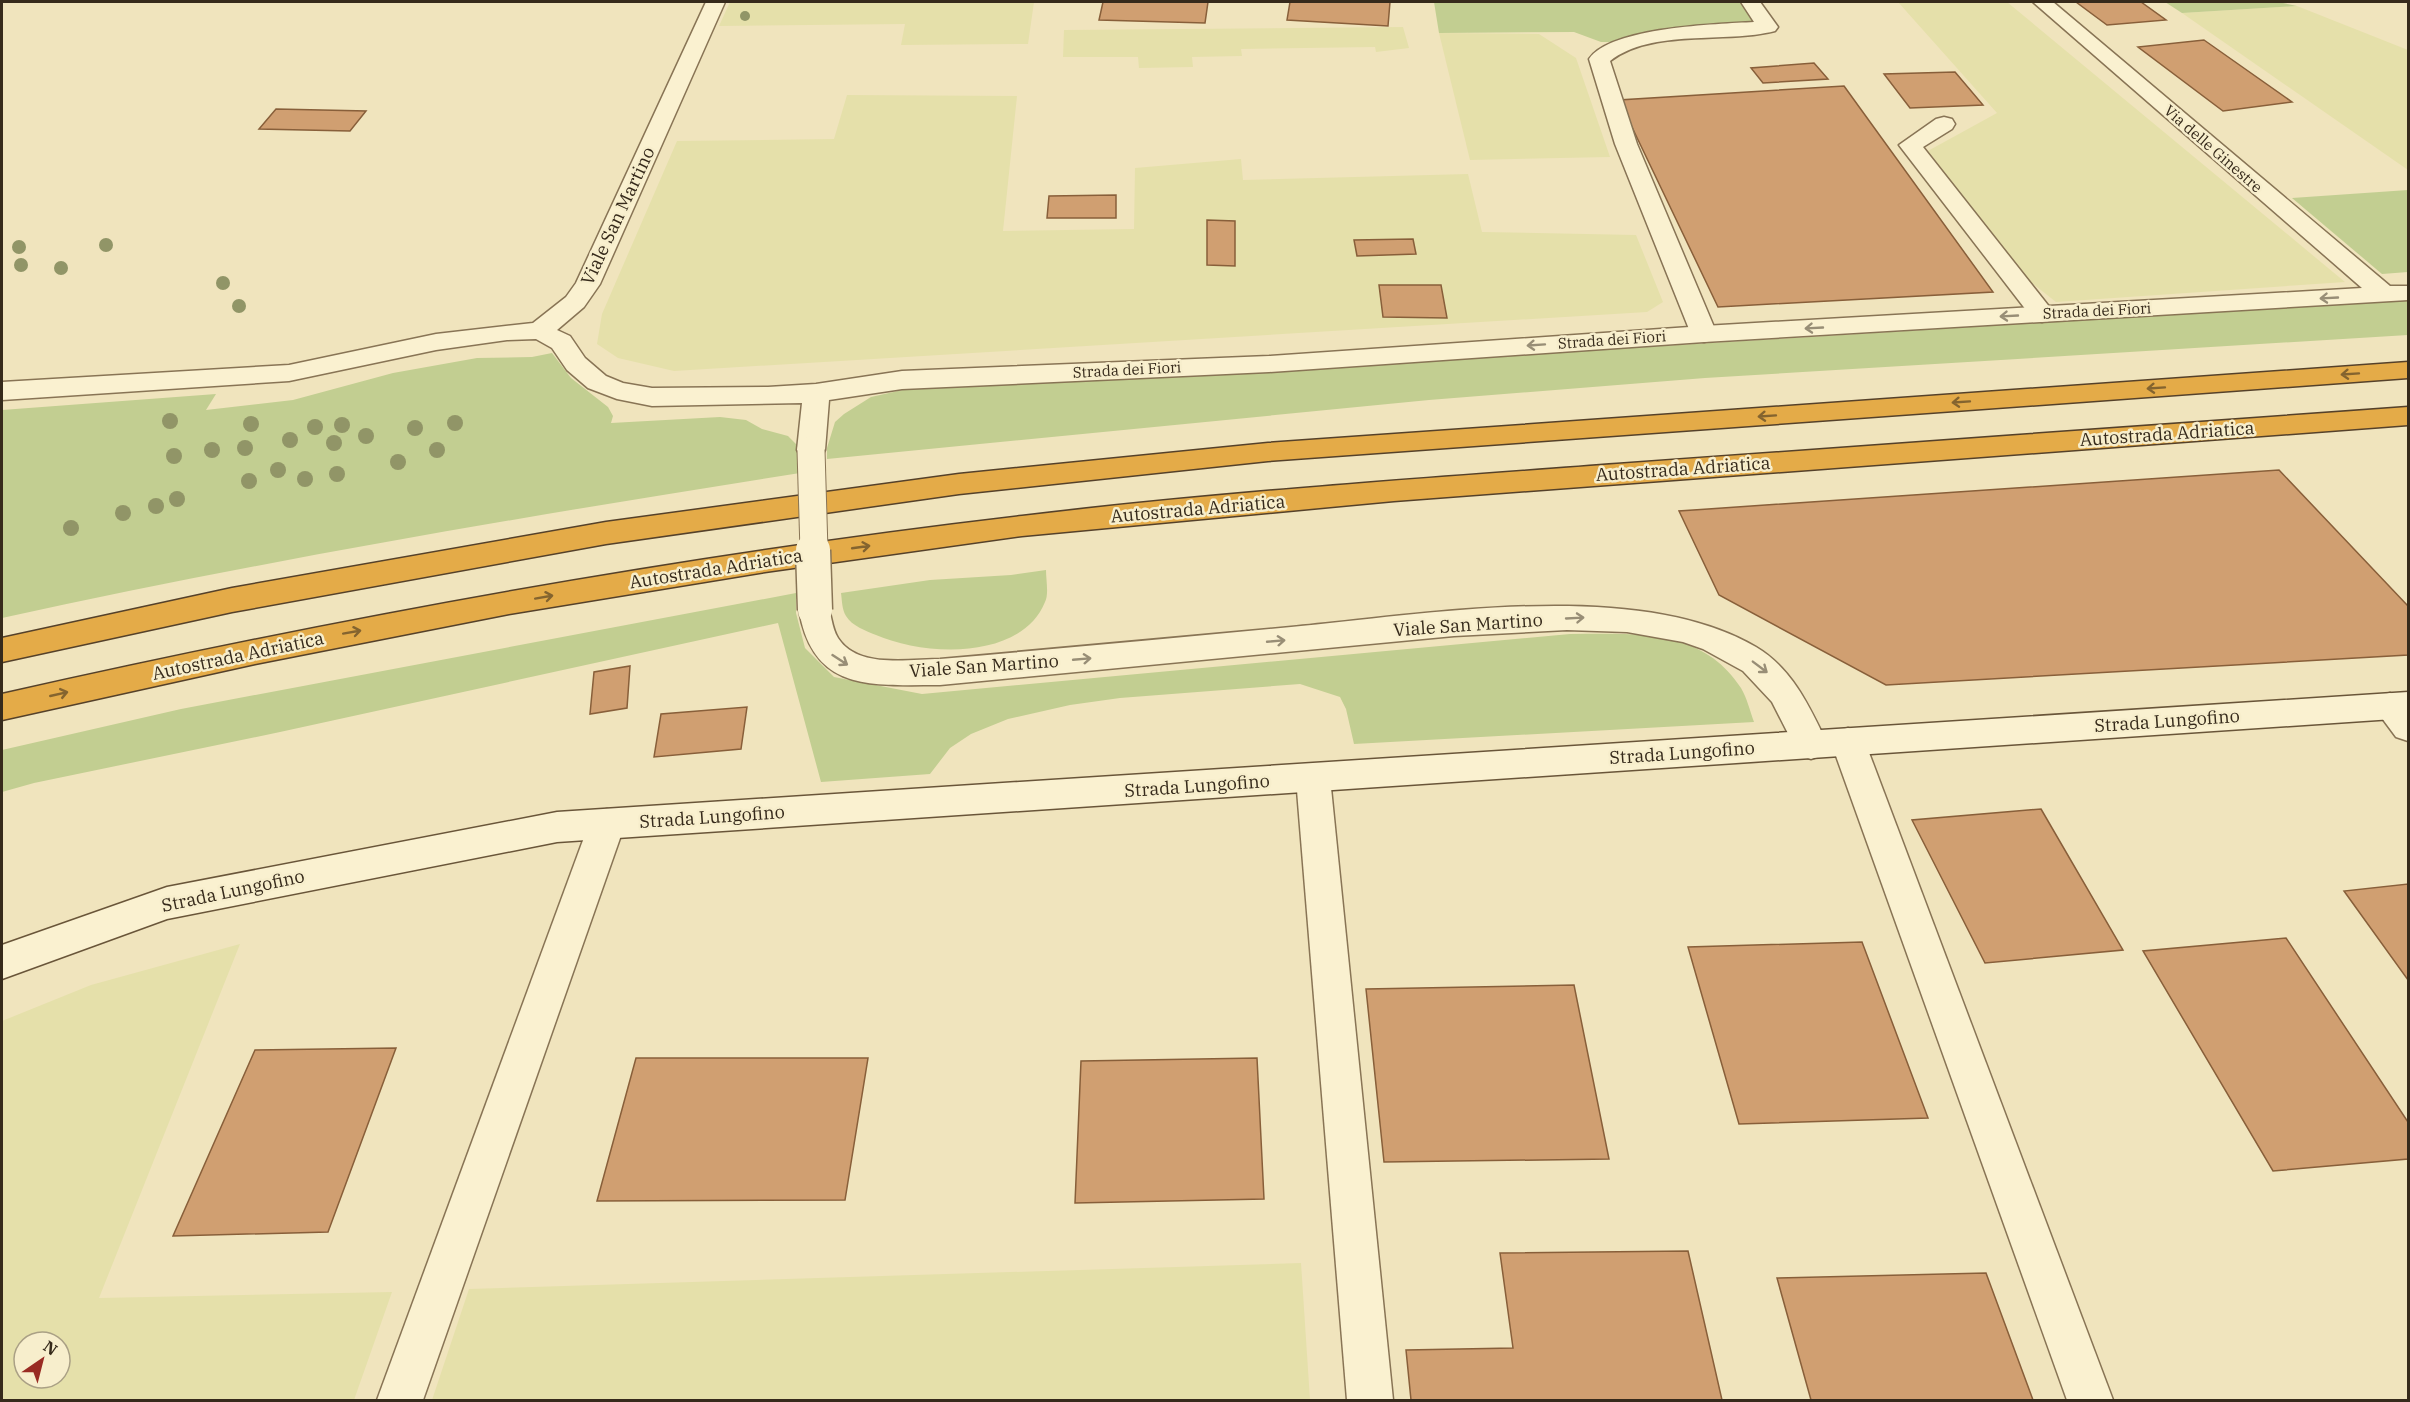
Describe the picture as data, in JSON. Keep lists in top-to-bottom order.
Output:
{
  "streets": {
    "highway": ["Autostrada Adriatica"],
    "street": [
      "Via delle Ginestre",
      "Viale San Martino",
      "Strada dei Fiori",
      "Strada Lungofino"
    ]
  },
  "crossings": [
    ["Via delle Ginestre", "Strada dei Fiori"],
    ["Viale San Martino", "Strada dei Fiori"],
    ["Viale San Martino", "Strada Lungofino"]
  ],
  "one_way": ["Viale San Martino", "Strada dei Fiori"],
  "north": "top right"
}
